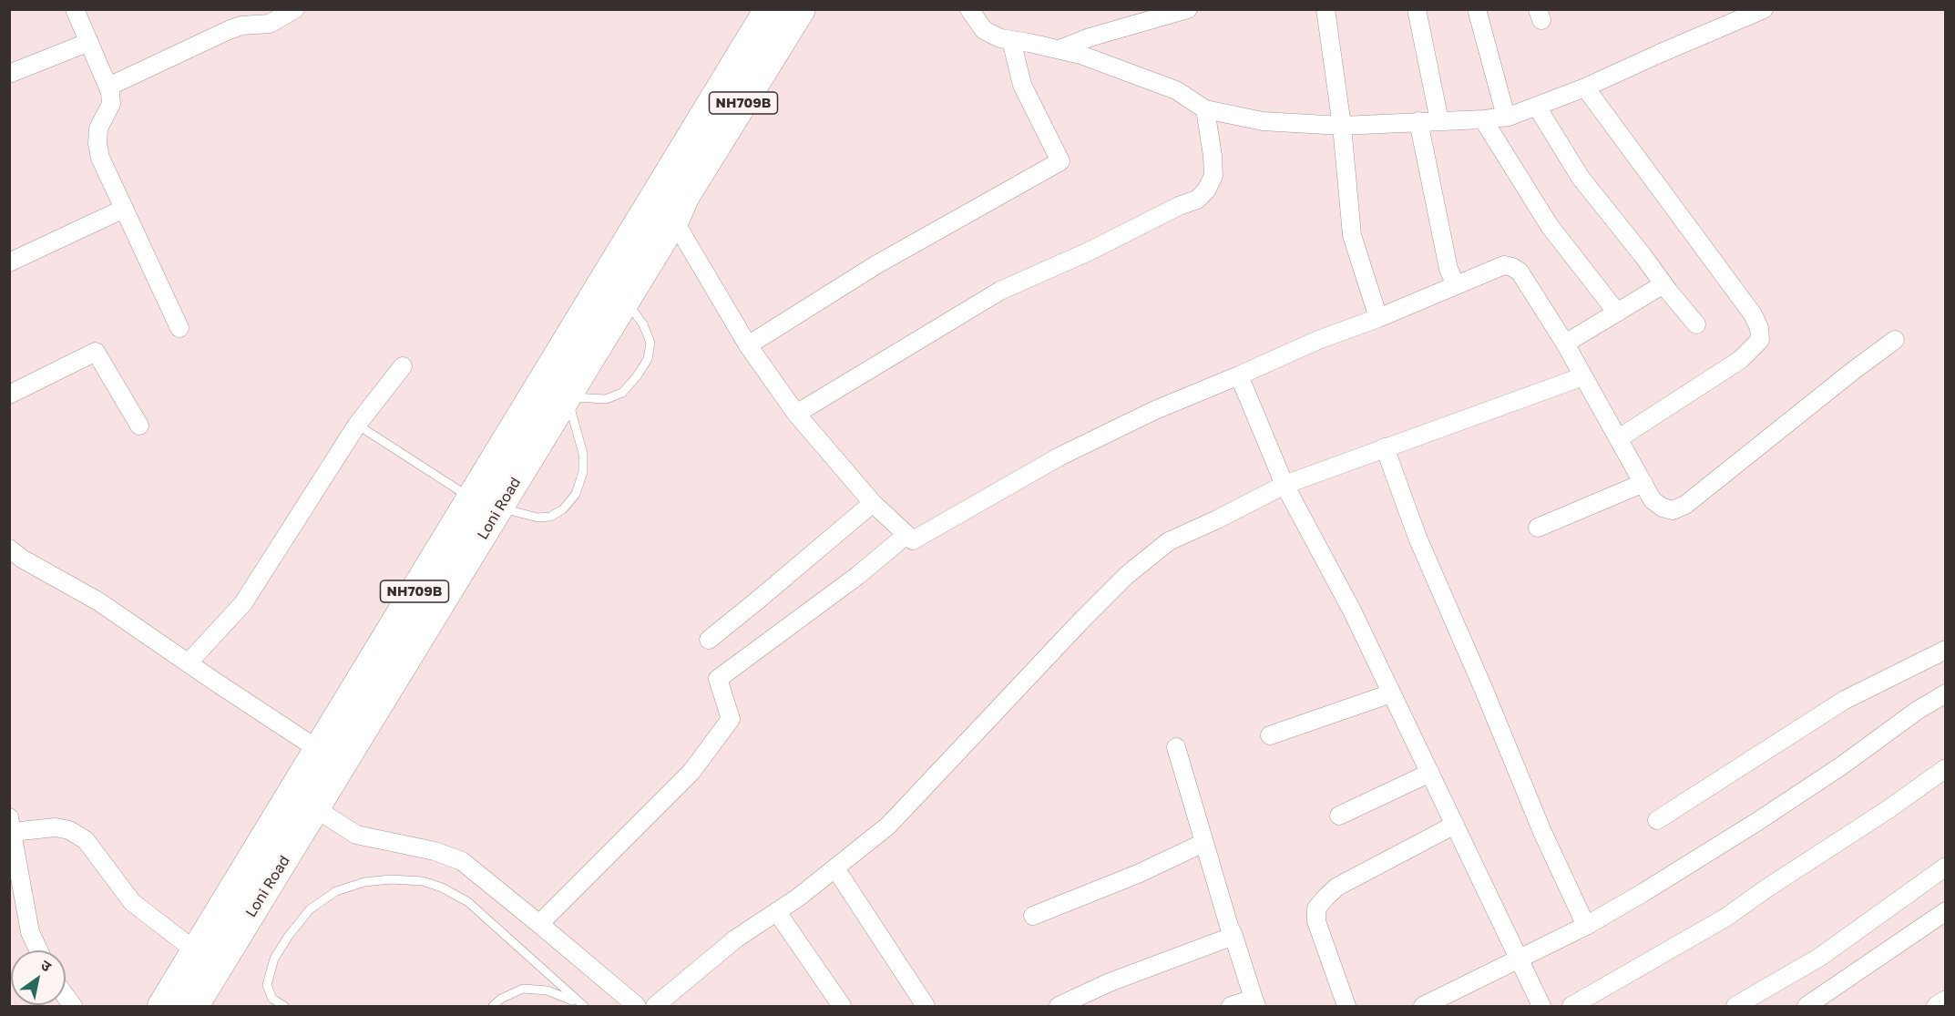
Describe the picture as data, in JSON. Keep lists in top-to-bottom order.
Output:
{
  "streets": {
    "highway": ["NH709B", "Loni Road"]
  },
  "north": "top right"
}
